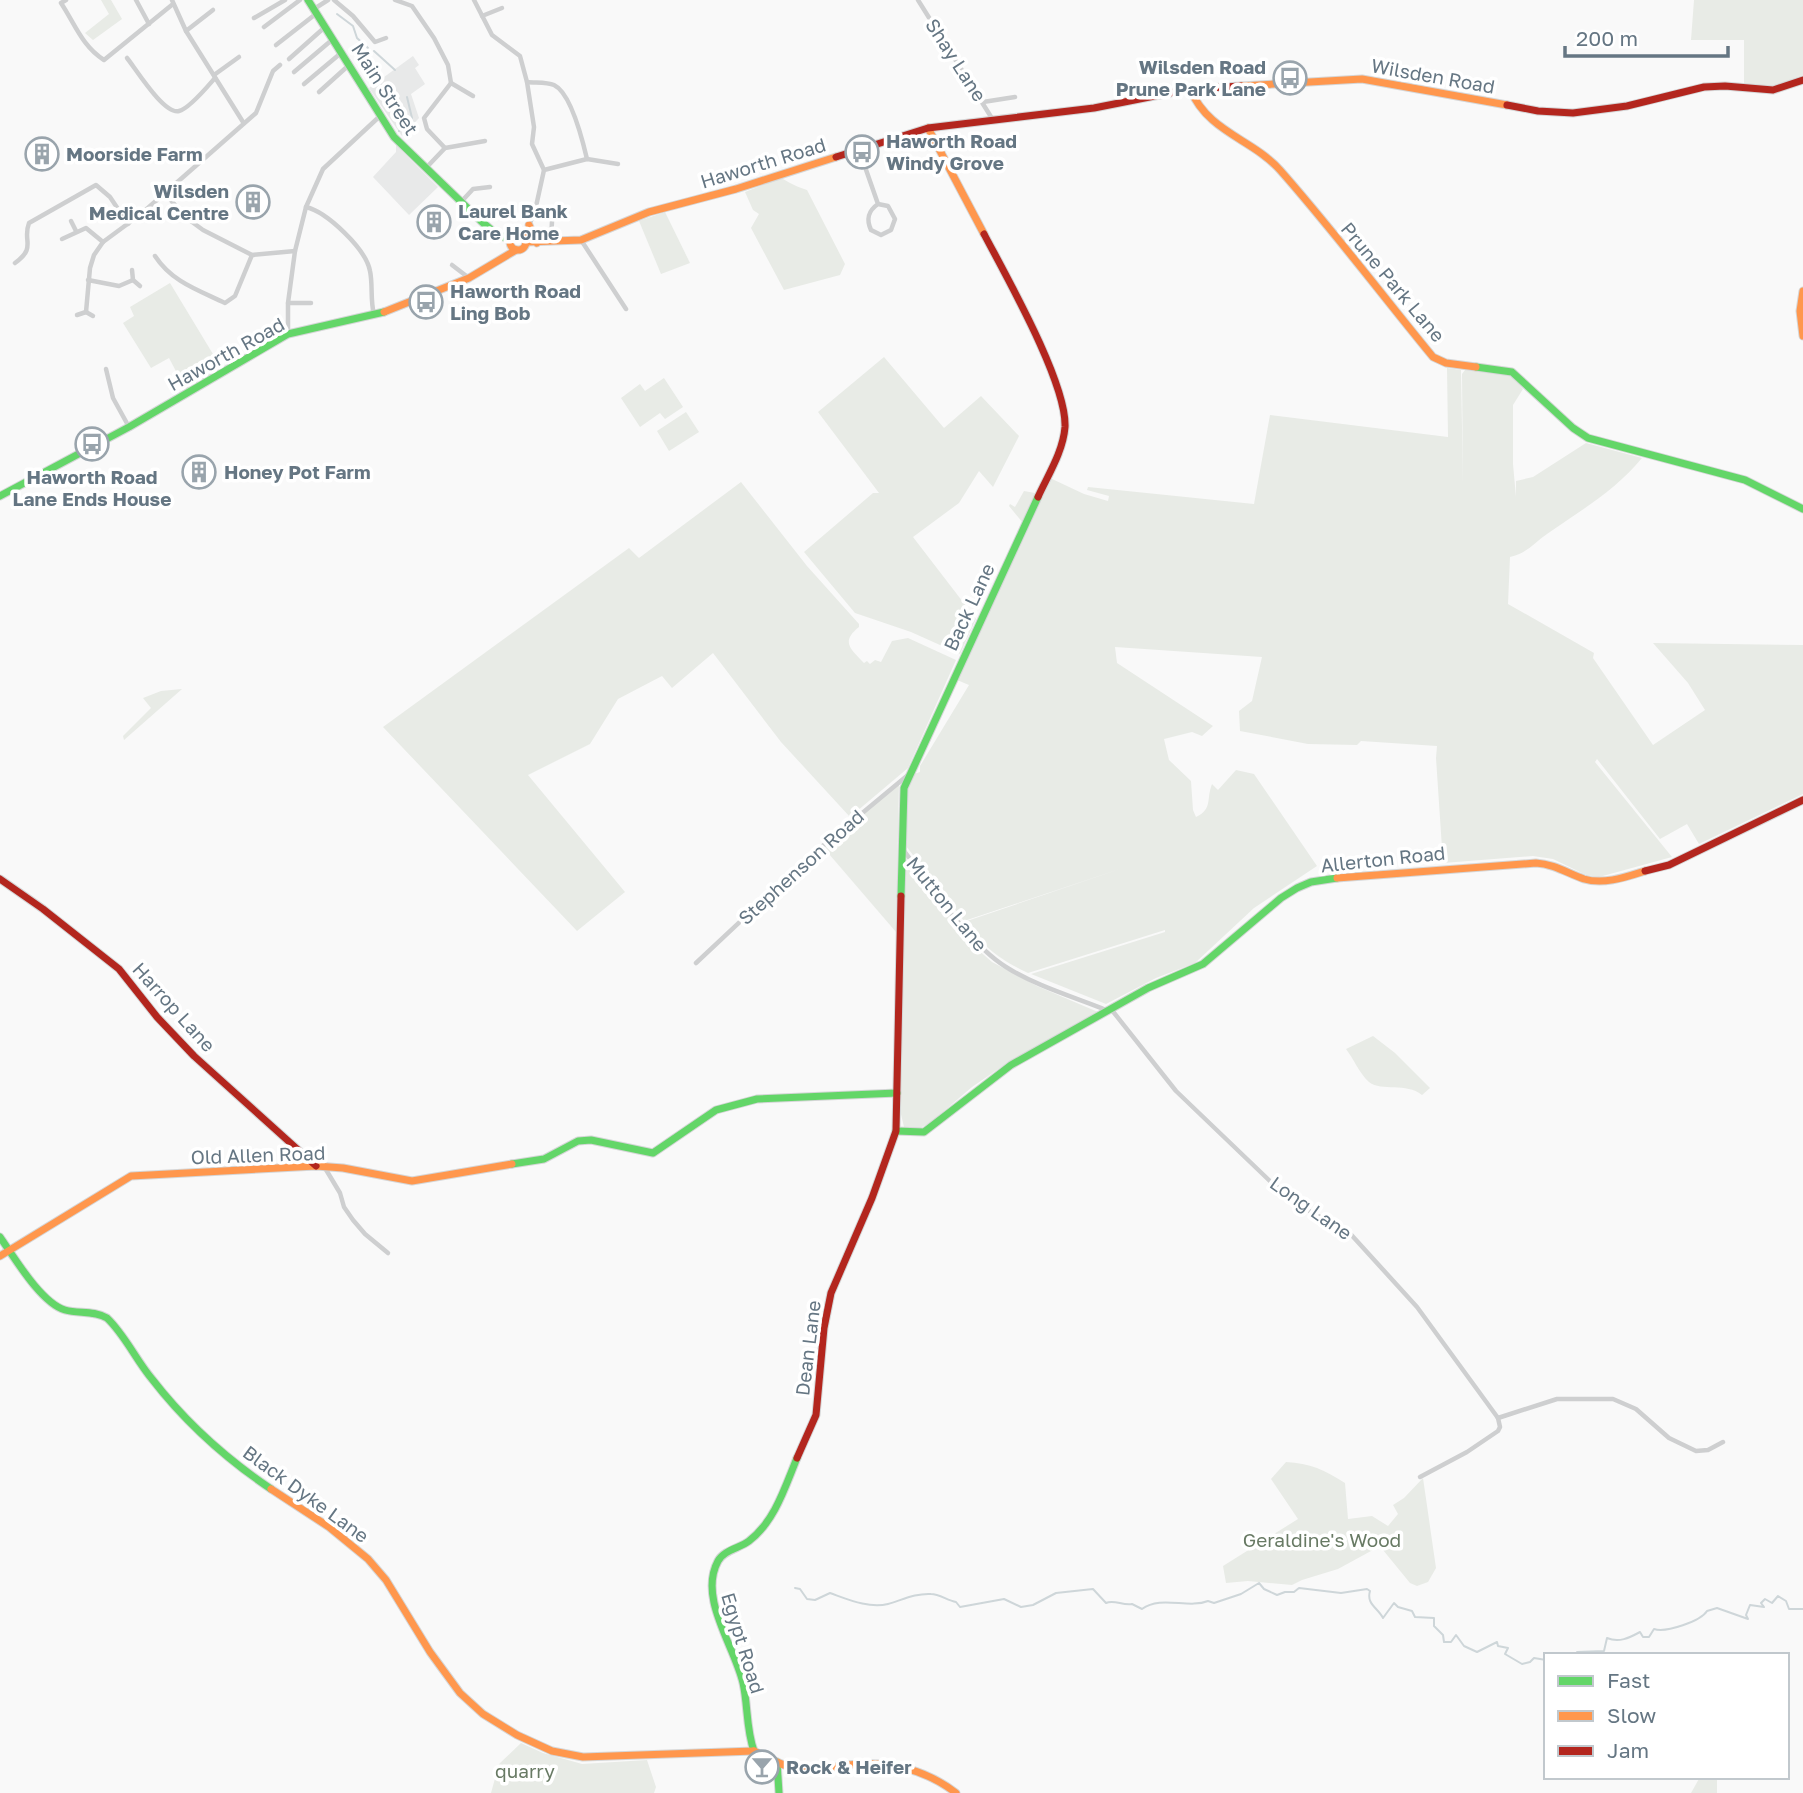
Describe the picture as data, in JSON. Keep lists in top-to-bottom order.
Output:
{
  "streets": {
    "street": [
      "Shay Lane",
      "Wilsden Road",
      "Main Street",
      "Haworth Road",
      "Prune Park Lane",
      "Back Lane",
      "Allerton Road",
      "Stephenson Road",
      "Mutton Lane",
      "Harrop Lane",
      "Old Allen Road",
      "Long Lane",
      "Dean Lane",
      "Black Dyke Lane",
      "Egypt Road"
    ]
  },
  "crossings": [
    ["Shay Lane", "Wilsden Road"],
    ["Wilsden Road", "Haworth Road"],
    ["Wilsden Road", "Prune Park Lane"],
    ["Wilsden Road", "Back Lane"],
    ["Main Street", "Haworth Road"],
    ["Haworth Road", "Back Lane"],
    ["Back Lane", "Allerton Road"],
    ["Back Lane", "Stephenson Road"],
    ["Back Lane", "Mutton Lane"],
    ["Back Lane", "Old Allen Road"],
    ["Back Lane", "Dean Lane"],
    ["Allerton Road", "Mutton Lane"],
    ["Allerton Road", "Long Lane"],
    ["Allerton Road", "Dean Lane"],
    ["Mutton Lane", "Long Lane"],
    ["Harrop Lane", "Old Allen Road"],
    ["Old Allen Road", "Black Dyke Lane"],
    ["Dean Lane", "Egypt Road"],
    ["Black Dyke Lane", "Egypt Road"]
  ],
  "parks": ["Geraldine's Wood", "quarry"],
  "places": {
    "bus stop": [
      "Wilsden Road Prune Park Lane",
      "Haworth Road Windy Grove",
      "Haworth Road Ling Bob",
      "Haworth Road Lane Ends House"
    ],
    "building": [
      "Moorside Farm",
      "Wilsden Medical Centre",
      "Laurel Bank Care Home",
      "Honey Pot Farm"
    ],
    "bar": ["Rock & Heifer"]
  },
  "legend": ["Fast", "Slow", "Jam"],
  "scale_bar": "200 m"
}
